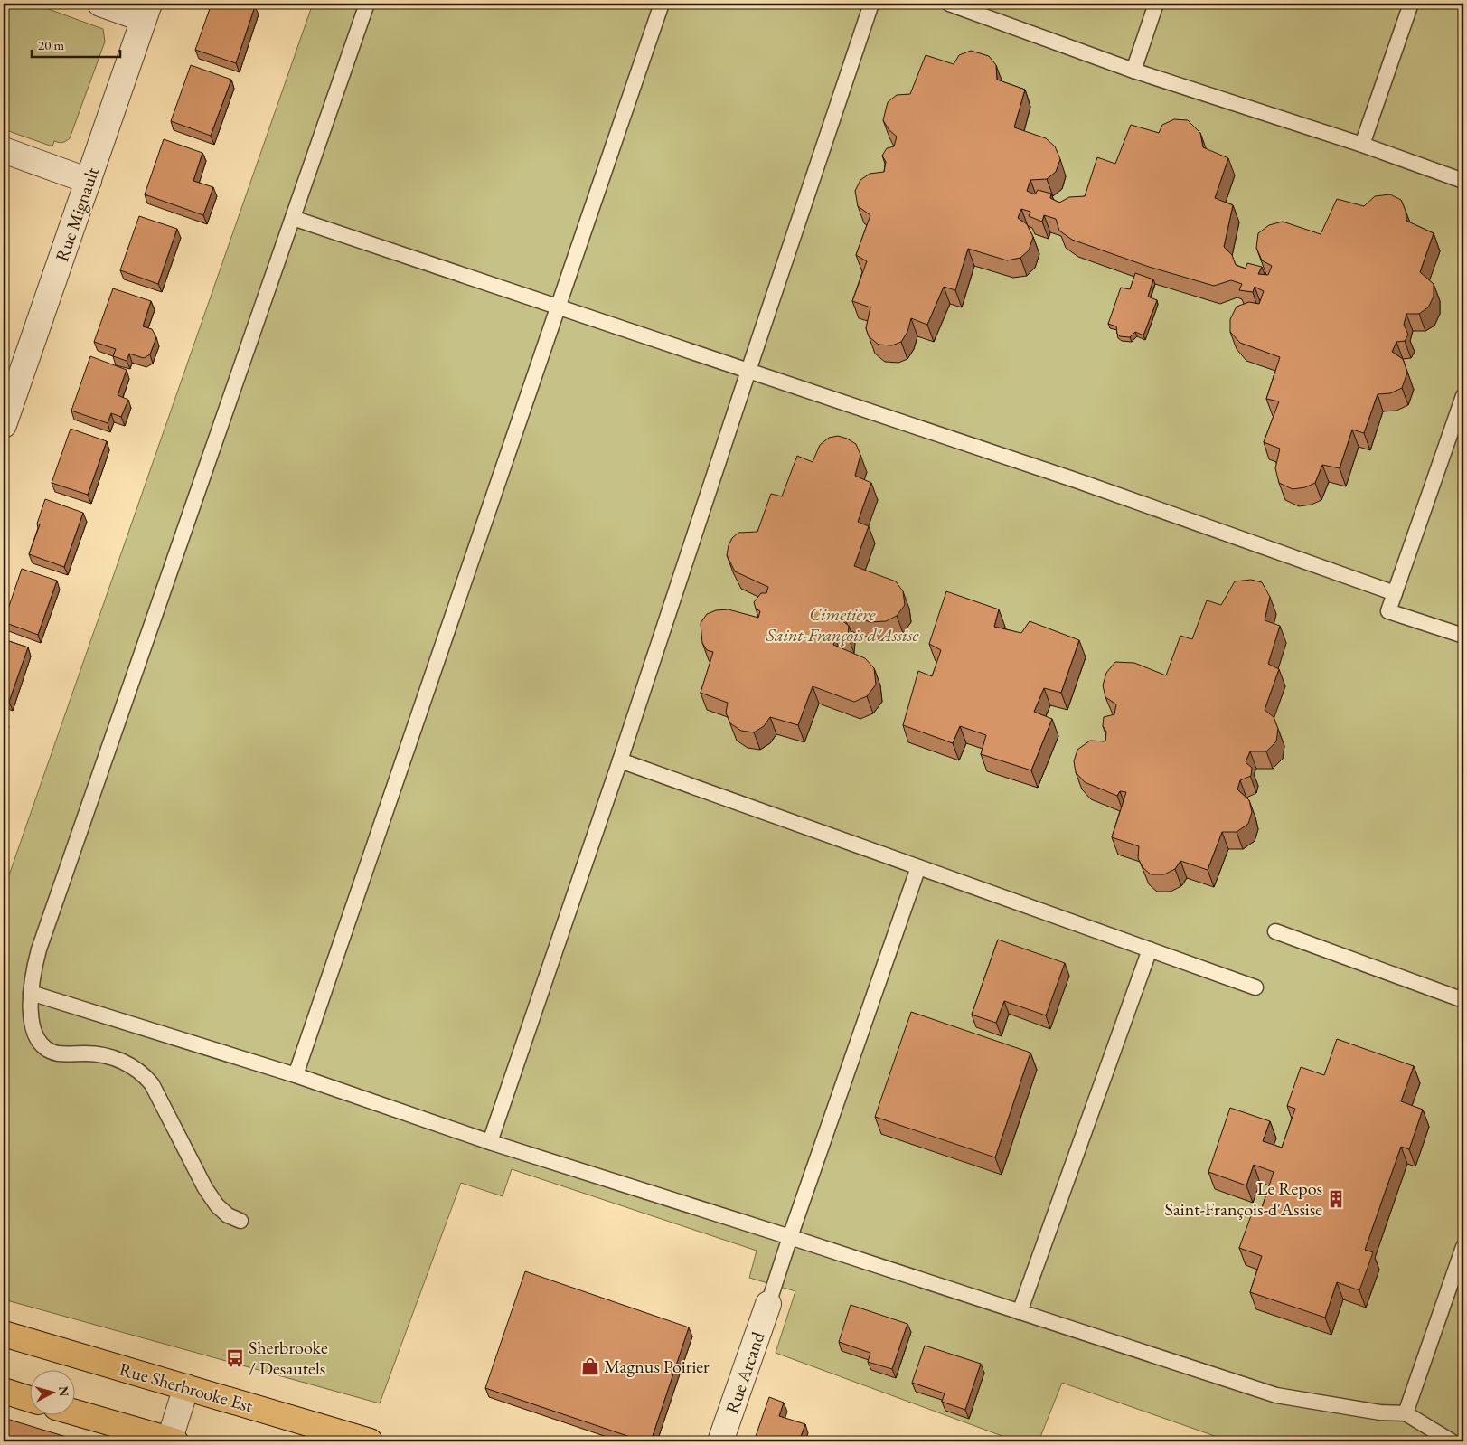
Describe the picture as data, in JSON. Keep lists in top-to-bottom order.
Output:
{
  "streets": {
    "main road": ["Rue Sherbrooke Est"],
    "street": ["Rue Mignault", "Rue Arcand"]
  },
  "parks": ["Cimetière Saint-François d'Assise"],
  "places": {
    "building": ["Le Repos Saint-François-d'Assise"],
    "bus stop": ["Sherbrooke / Desautels"],
    "shop": ["Magnus Poirier"]
  },
  "scale_bar": "20 m",
  "north": "right"
}
